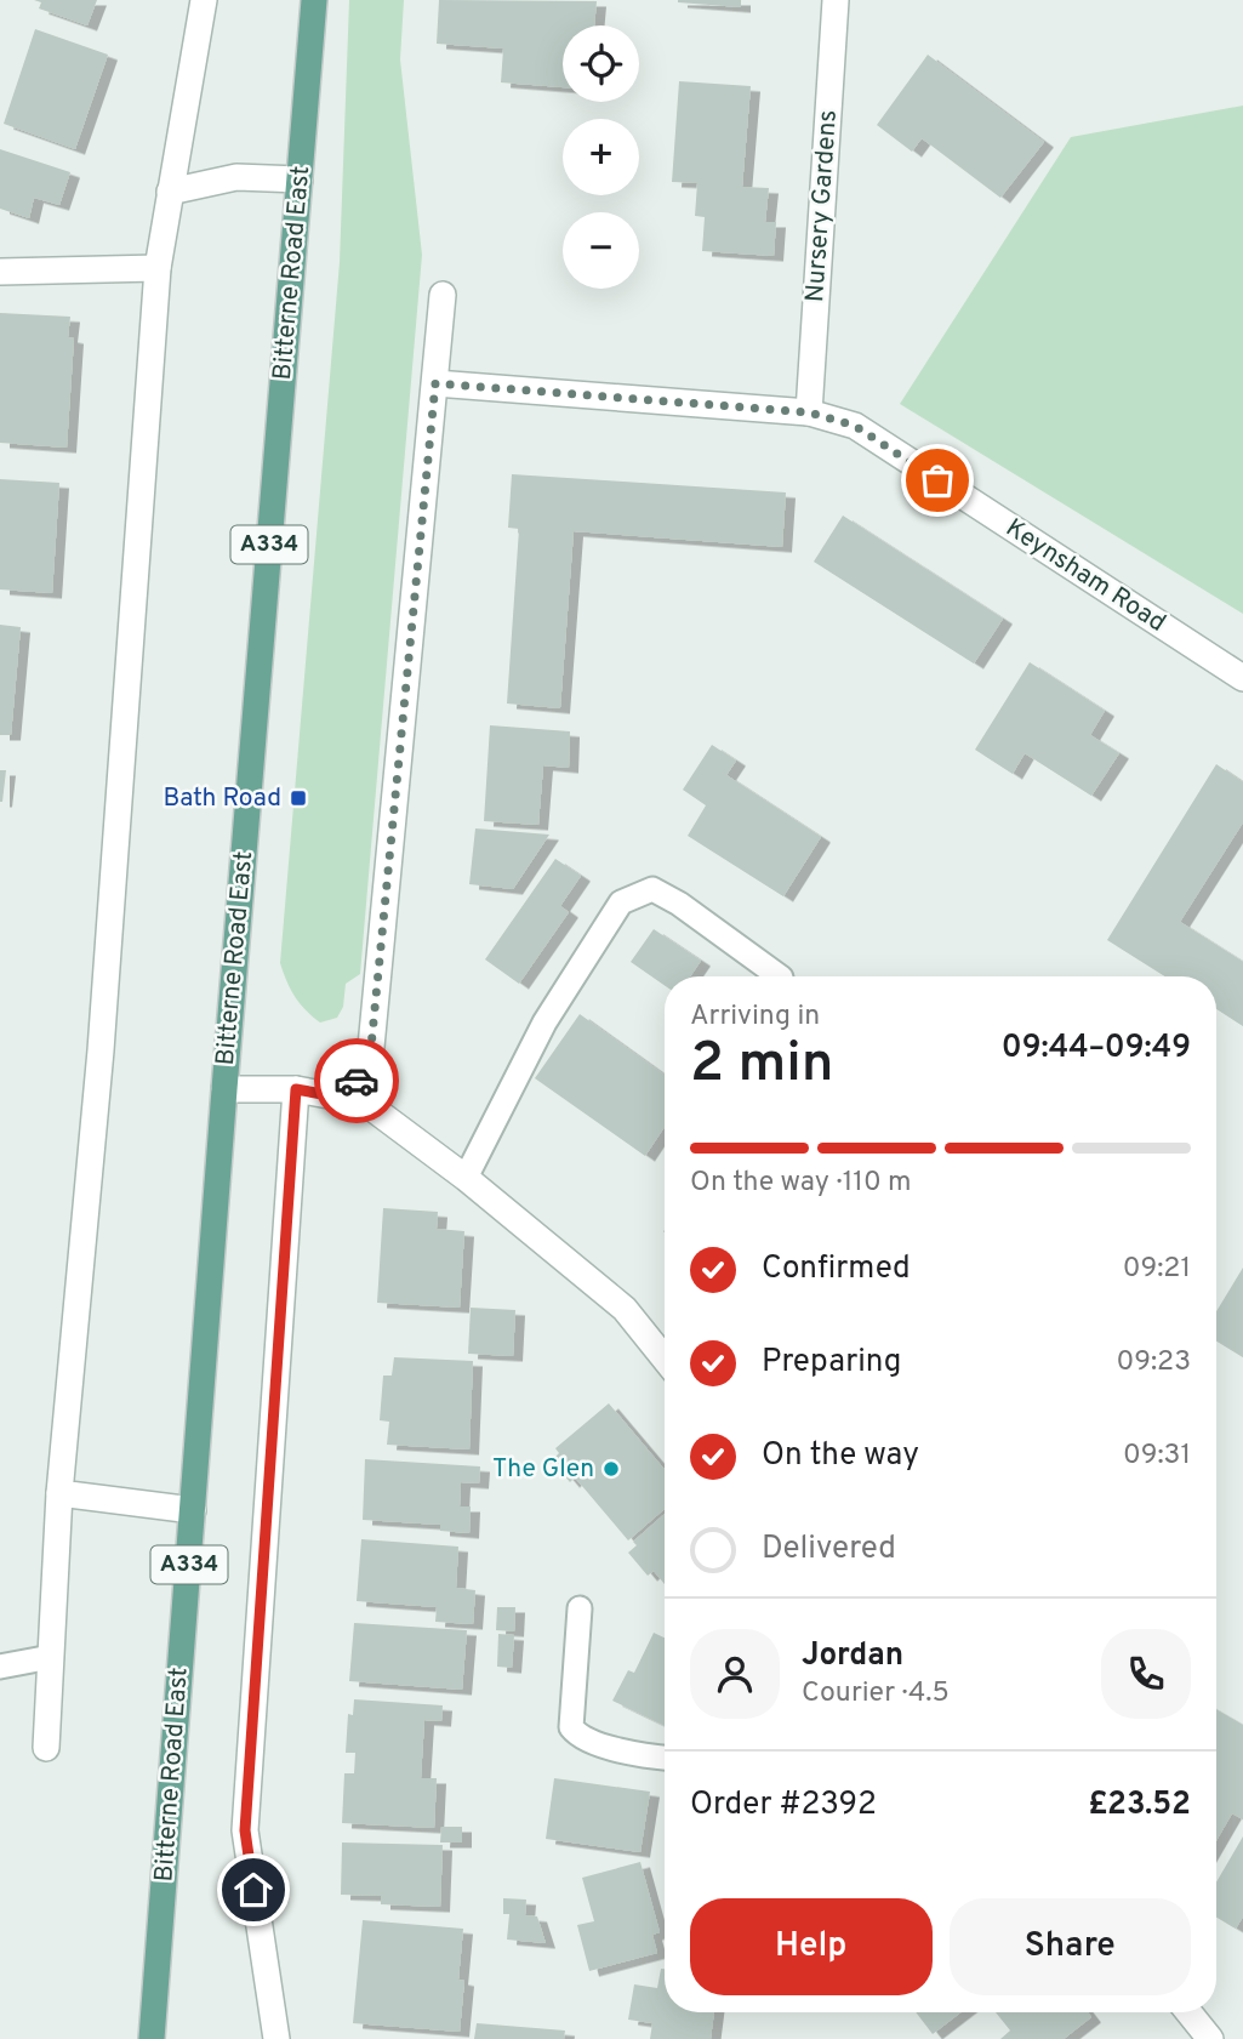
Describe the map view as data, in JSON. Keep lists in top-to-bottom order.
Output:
{
  "streets": {
    "main road": ["Bitterne Road East", "A334"],
    "street": ["Nursery Gardens", "Keynsham Road"]
  },
  "crossings": [
    ["Nursery Gardens", "Keynsham Road"]
  ],
  "places": {
    "transit": ["Bath Road"],
    "other": ["The Glen"]
  },
  "page": {
    "map_buttons": ["+", "−"],
    "heading": ["2 min", "Arriving in", "09:44–09:49"],
    "panel": [
      "Jordan",
      "Courier · 4.5",
      "Order #2392",
      "£23.52"
    ],
    "bar": "On the way · 110 m",
    "list": [
      ["Confirmed", "09:21"],
      ["Preparing", "09:23"],
      ["On the way", "09:31"],
      "Delivered"
    ],
    "buttons": ["Help", "Share"]
  }
}
